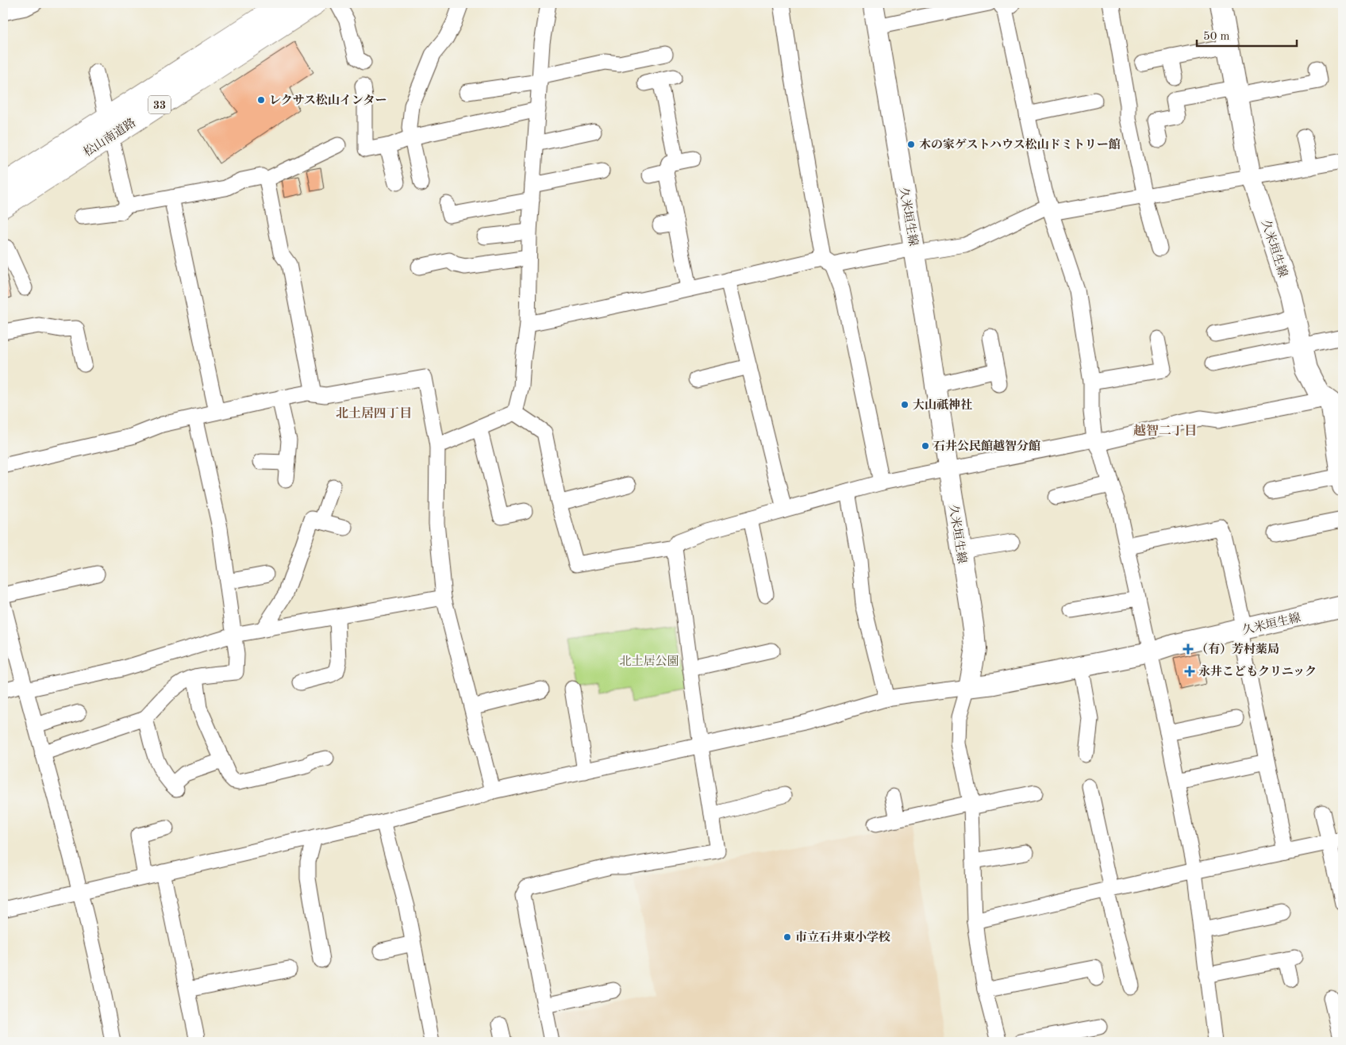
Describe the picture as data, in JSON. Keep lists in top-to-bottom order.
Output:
{
  "streets": {
    "highway": ["33", "松山南道路"],
    "main road": ["久米垣生線"]
  },
  "districts": ["北土居四丁目", "越智二丁目"],
  "parks": ["北土居公園"],
  "places": {
    "other": [
      "レクサス松山インター",
      "木の家ゲストハウス松山ドミトリー館",
      "大山祇神社",
      "石井公民館越智分館",
      "市立石井東小学校"
    ],
    "health": ["（有）芳村薬局", "永井こどもクリニック"]
  },
  "scale_bar": "50 m"
}
